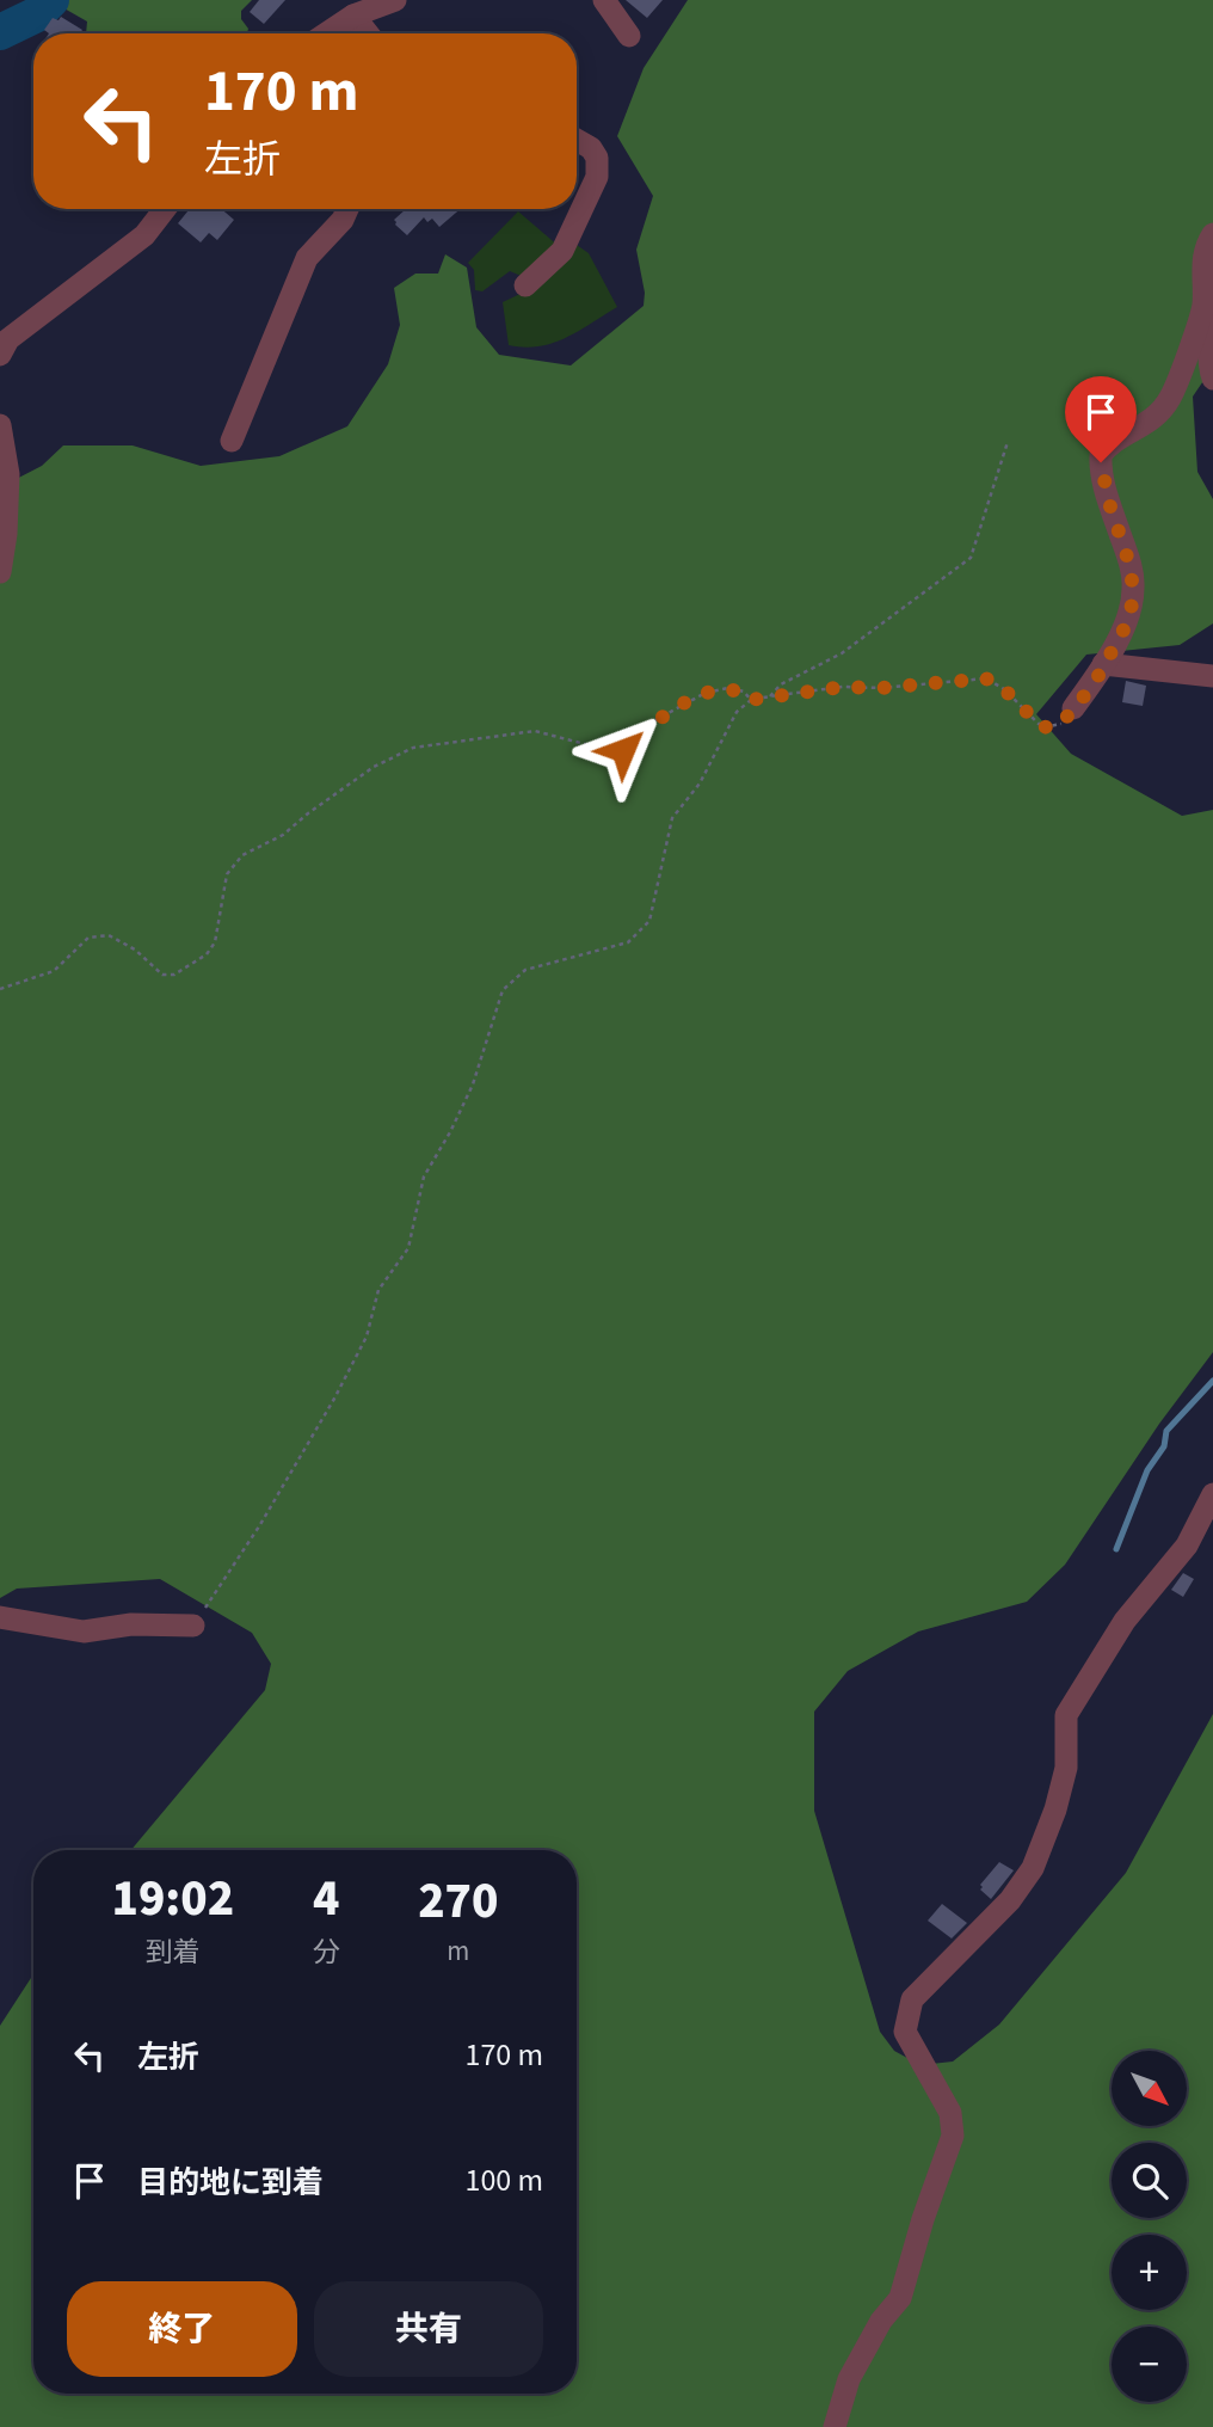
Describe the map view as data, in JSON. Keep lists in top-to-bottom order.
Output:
{
  "north": "bottom right",
  "page": {
    "turn": ["170 m", "左折"],
    "eta": [
      "19:02",
      "到着",
      "4",
      "分",
      "270",
      "m"
    ],
    "list": [
      {
        "name": "左折",
        "value": "170 m"
      },
      {
        "name": "目的地に到着",
        "value": "100 m"
      }
    ],
    "map_buttons": ["+", "−"],
    "buttons": ["終了", "共有"]
  }
}
